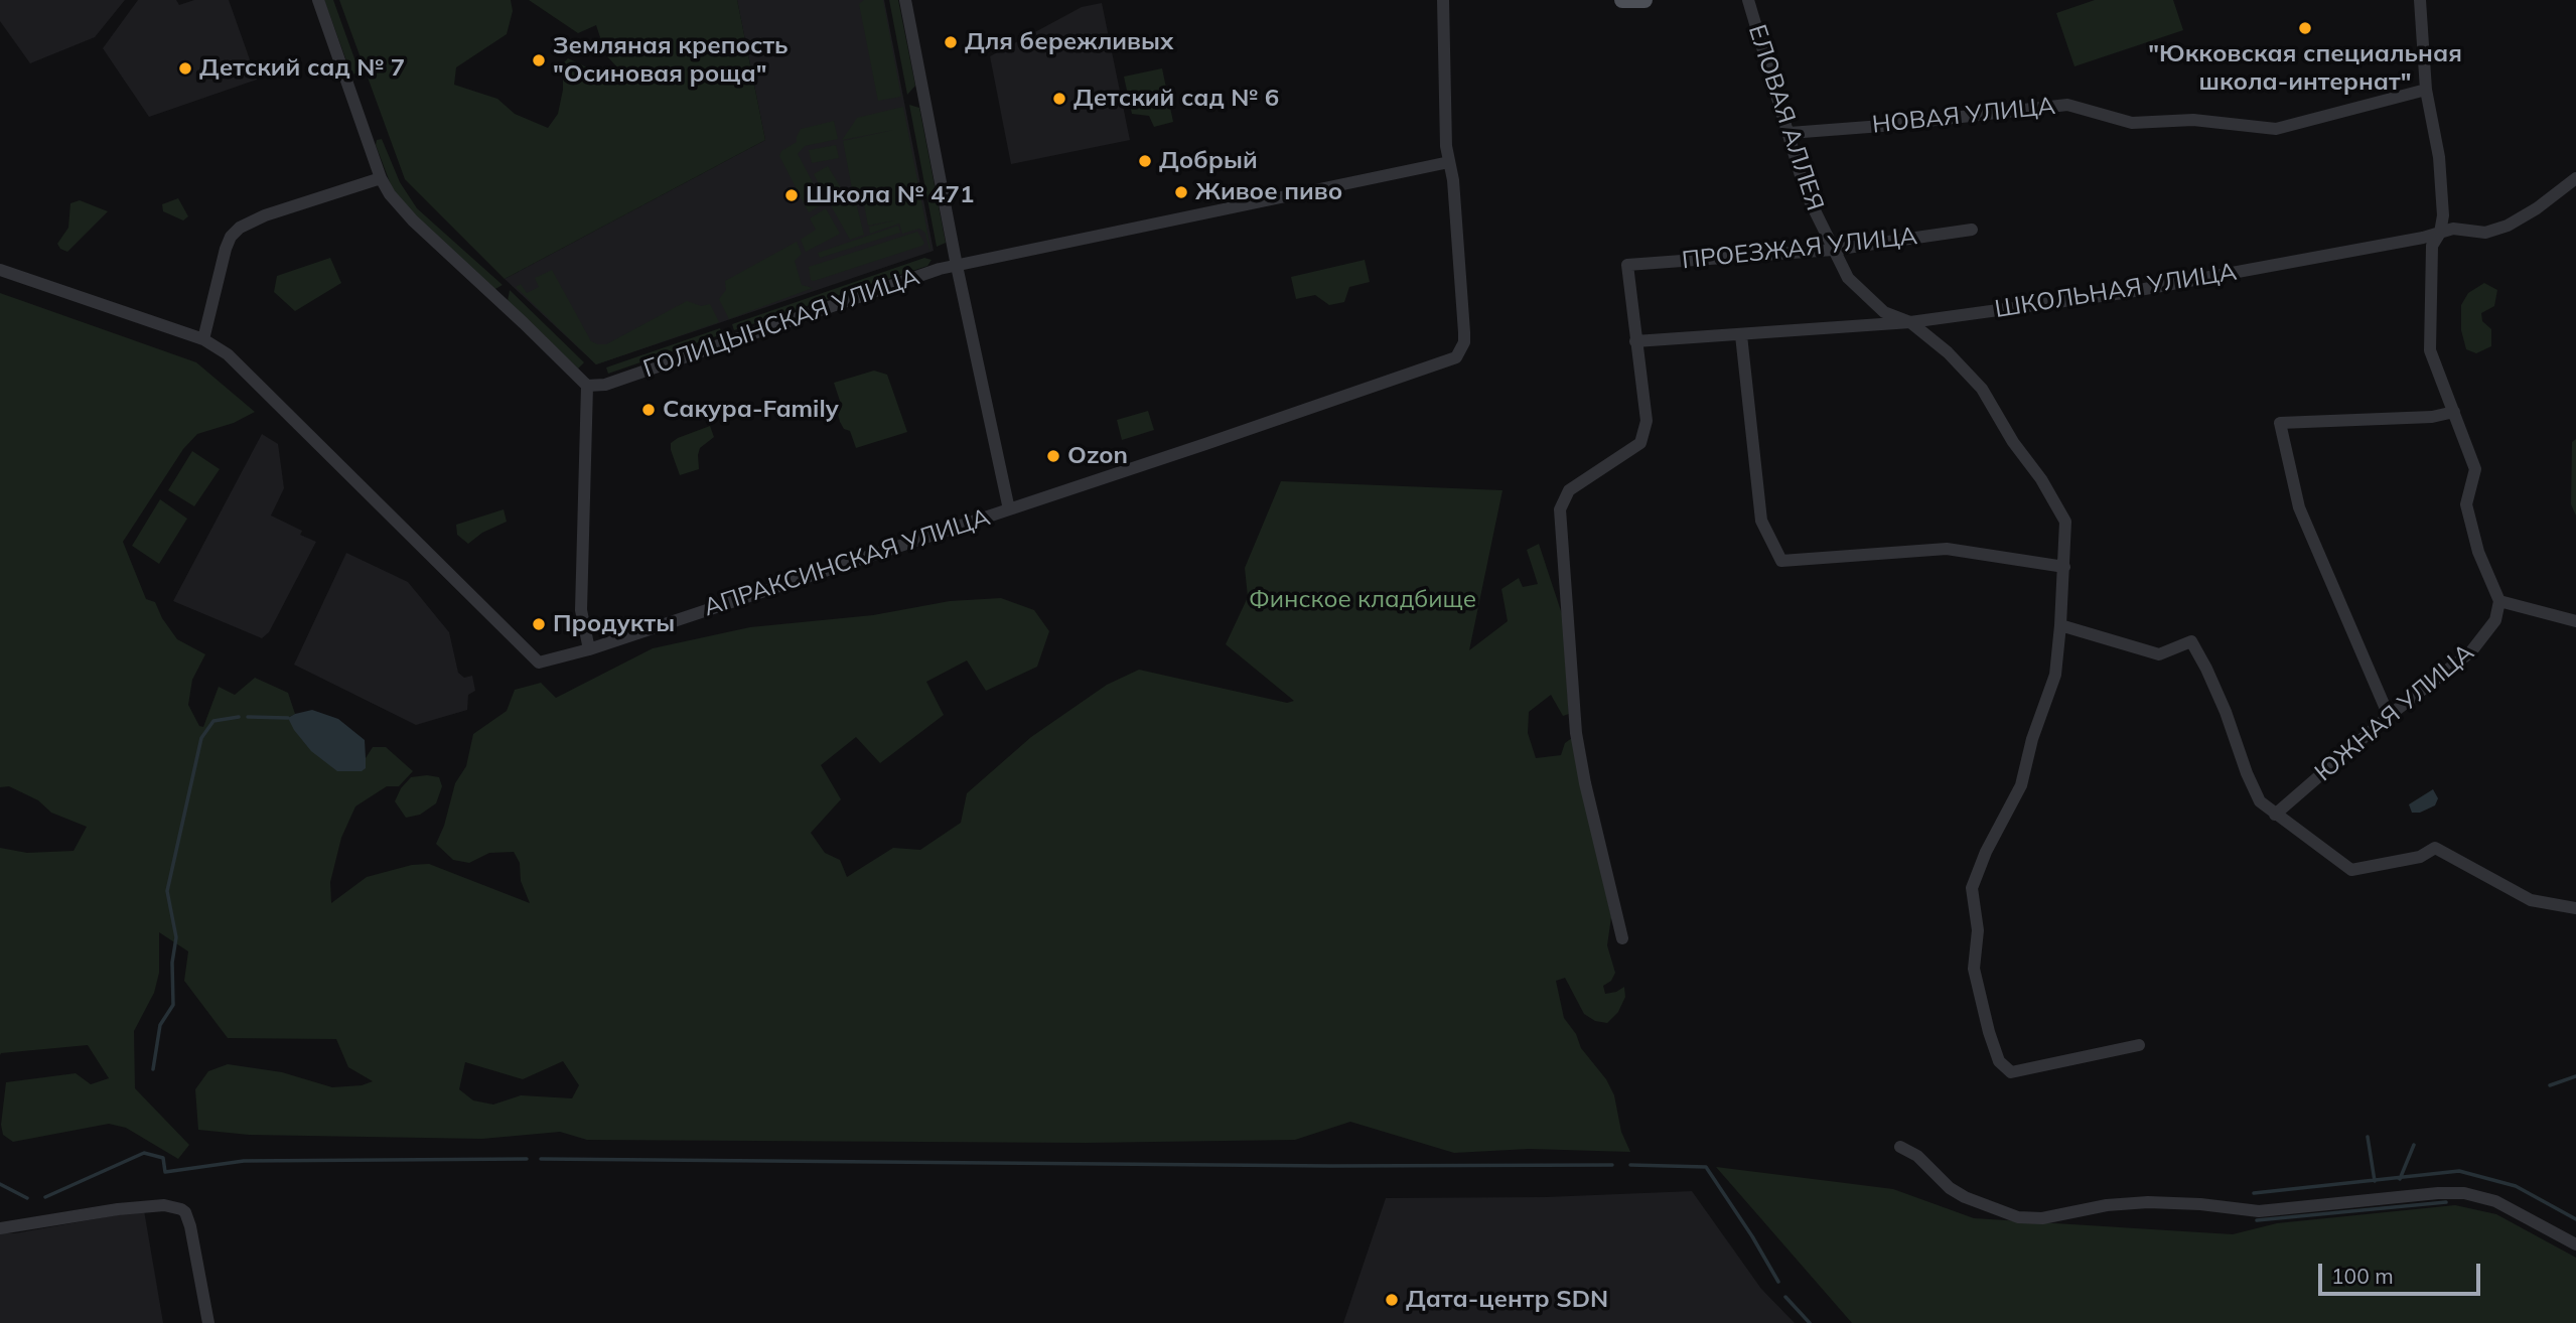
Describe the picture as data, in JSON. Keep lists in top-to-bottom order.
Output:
{
  "streets": {
    "street": [
      "НОВАЯ УЛИЦА",
      "ЕЛОВАЯ АЛЛЕЯ",
      "ПРОЕЗЖАЯ УЛИЦА",
      "ШКОЛЬНАЯ УЛИЦА",
      "ГОЛИЦЫНСКАЯ УЛИЦА",
      "АПРАКСИНСКАЯ УЛИЦА",
      "ЮЖНАЯ УЛИЦА"
    ]
  },
  "crossings": [
    ["НОВАЯ УЛИЦА", "ЕЛОВАЯ АЛЛЕЯ"],
    ["ЕЛОВАЯ АЛЛЕЯ", "ПРОЕЗЖАЯ УЛИЦА"],
    ["ЕЛОВАЯ АЛЛЕЯ", "ШКОЛЬНАЯ УЛИЦА"],
    ["ПРОЕЗЖАЯ УЛИЦА", "ШКОЛЬНАЯ УЛИЦА"],
    ["ГОЛИЦЫНСКАЯ УЛИЦА", "АПРАКСИНСКАЯ УЛИЦА"]
  ],
  "parks": ["Финское кладбище"],
  "places": [
    "\"Юкковская специальная школа-интернат\"",
    "Для бережливых",
    "Земляная крепость \"Осиновая роща\"",
    "Детский сад № 7",
    "Детский сад № 6",
    "Добрый",
    "Живое пиво",
    "Школа № 471",
    "Сакура-Family",
    "Ozon",
    "Продукты",
    "Дата-центр SDN"
  ],
  "scale_bar": "100 m"
}
